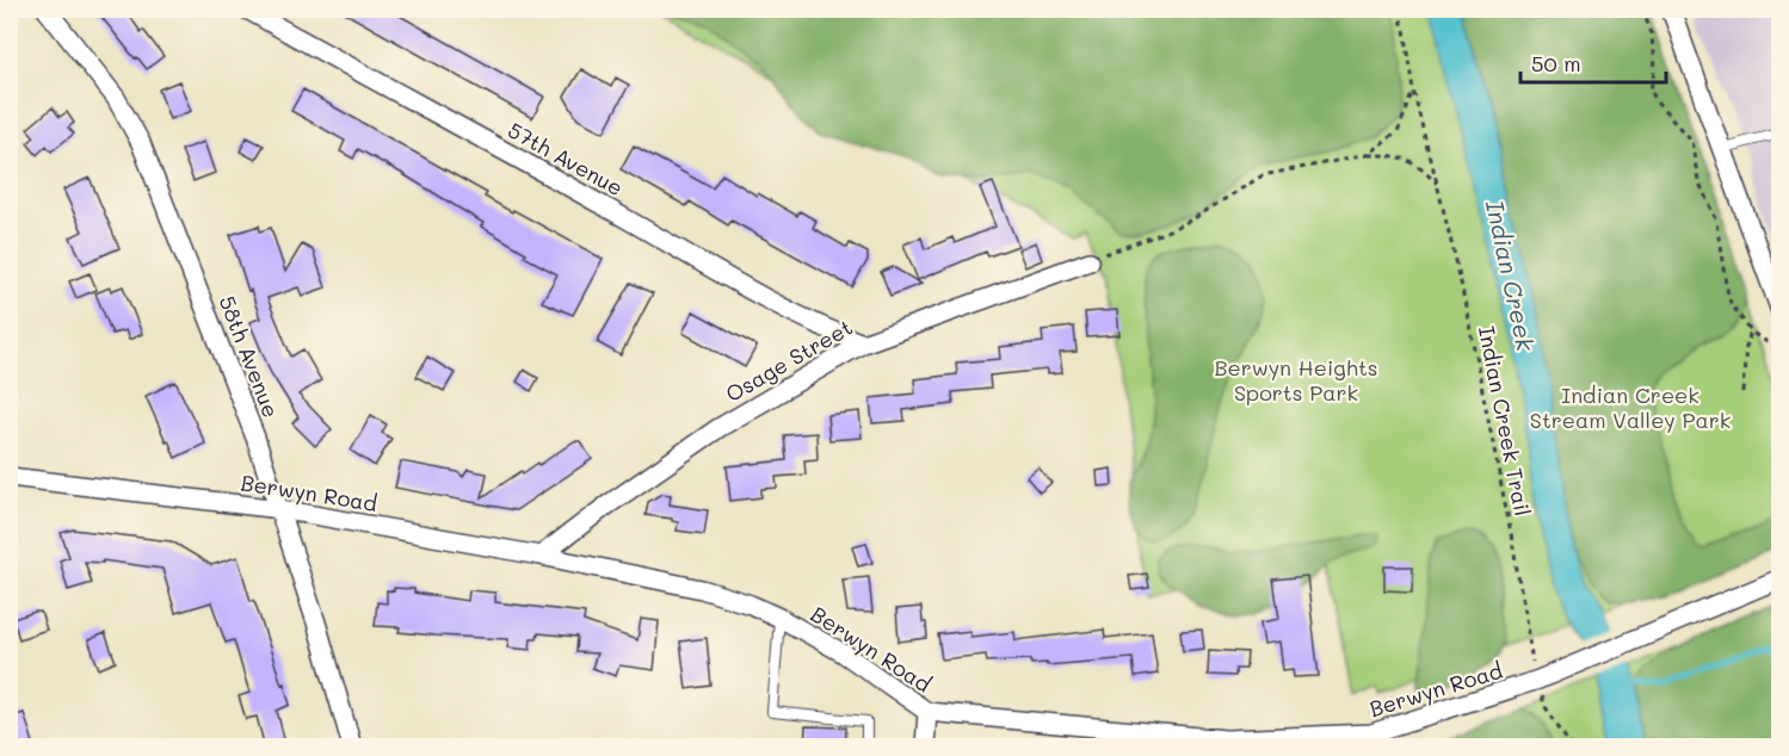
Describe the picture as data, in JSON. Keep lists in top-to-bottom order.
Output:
{
  "streets": {
    "street": [
      "57th Avenue",
      "58th Avenue",
      "Osage Street",
      "Berwyn Road"
    ],
    "path": ["Indian Creek Trail"]
  },
  "crossings": [
    ["57th Avenue", "Osage Street"],
    ["58th Avenue", "Berwyn Road"],
    ["Osage Street", "Berwyn Road"]
  ],
  "water": ["Indian Creek"],
  "parks": ["Berwyn Heights Sports Park", "Indian Creek Stream Valley Park"],
  "scale_bar": "50 m"
}
